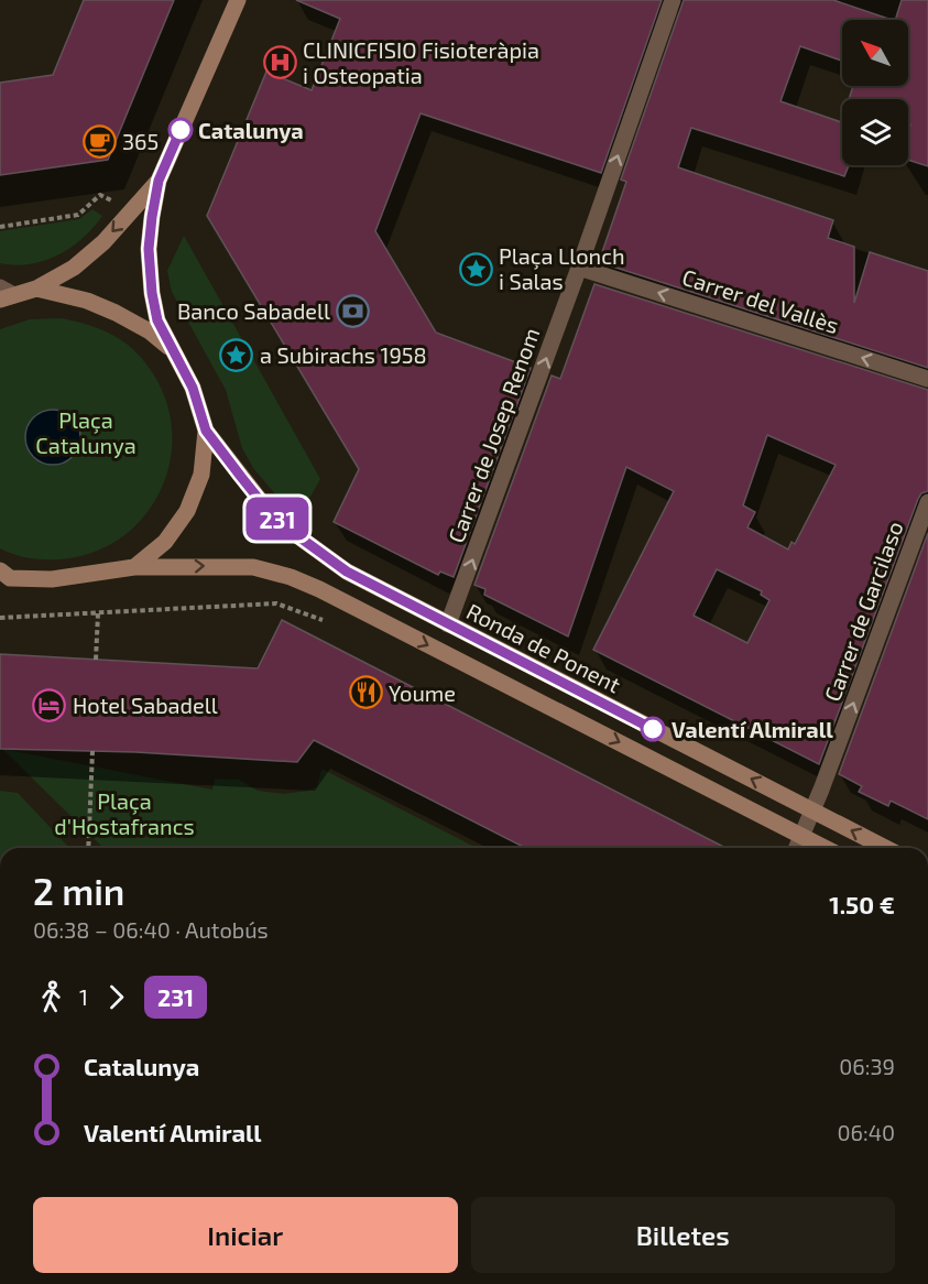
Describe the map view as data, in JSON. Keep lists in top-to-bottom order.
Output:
{
  "streets": {
    "main road": ["Ronda de Ponent"],
    "street": ["Carrer del Vallès", "Carrer de Josep Renom", "Carrer de Garcilaso"]
  },
  "crossings": [
    ["Carrer del Vallès", "Carrer de Josep Renom"],
    ["Carrer de Josep Renom", "Ronda de Ponent"],
    ["Carrer de Garcilaso", "Ronda de Ponent"]
  ],
  "one_way": ["Carrer del Vallès", "Carrer de Josep Renom", "Carrer de Garcilaso"],
  "parks": ["Plaça Catalunya", "Plaça d'Hostafrancs"],
  "places": {
    "hospital": ["CLINICFISIO Fisioteràpia i Osteopatia"],
    "other": ["Catalunya", "Valentí Almirall"],
    "cafe": ["365"],
    "place": ["Plaça Llonch i Salas", "a Subirachs 1958"],
    "bank": ["Banco Sabadell"],
    "restaurant": ["Youme"],
    "hotel": ["Hotel Sabadell"]
  },
  "lines": ["bus line 231"],
  "north": "top left",
  "page": {
    "on_map": "231",
    "heading": ["2 min", "06:38 – 06:40 · Autobús", "1.50 €"],
    "legs": ["1", "231"],
    "list": [
      {
        "name": "Catalunya",
        "value": "06:39"
      },
      {
        "name": "Valentí Almirall",
        "value": "06:40"
      }
    ],
    "buttons": ["Iniciar", "Billetes"]
  }
}
